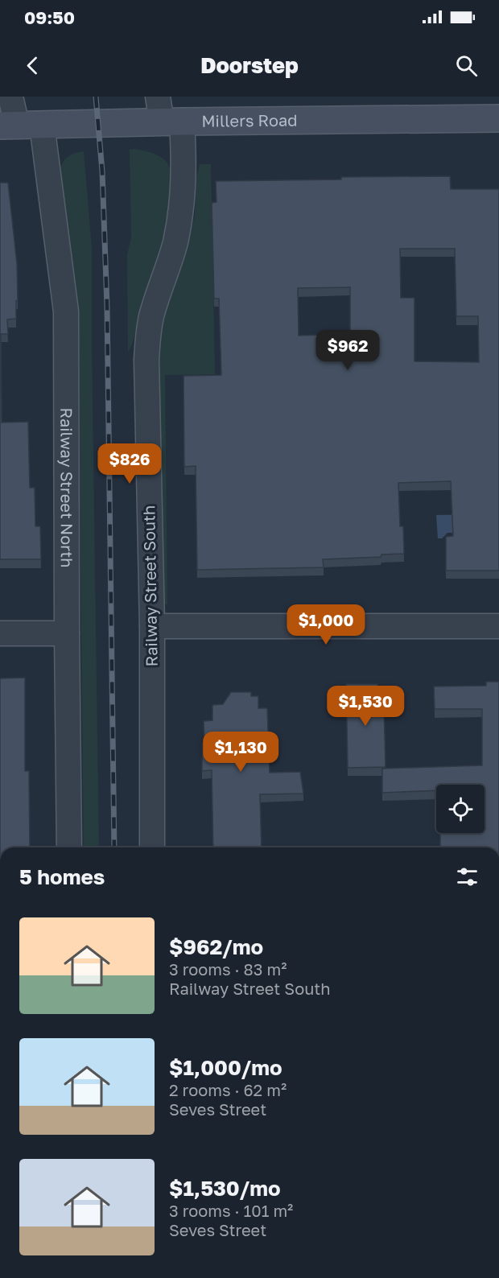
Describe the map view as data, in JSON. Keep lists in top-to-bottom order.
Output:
{
  "streets": {
    "main road": ["Millers Road"],
    "street": ["Railway Street North", "Railway Street South"]
  },
  "crossings": [
    ["Millers Road", "Railway Street North"],
    ["Millers Road", "Railway Street South"]
  ],
  "page": {
    "status": "09:50",
    "header": "Doorstep",
    "price": [
      "$962",
      "$826",
      "$1,000",
      "$1,530",
      "$1,130"
    ],
    "heading": "5 homes",
    "list": [
      {
        "name": "$962/mo",
        "note": "3 rooms · 83 m² · Railway Street South"
      },
      {
        "name": "$1,000/mo",
        "note": "2 rooms · 62 m² · Seves Street"
      },
      {
        "name": "$1,530/mo",
        "note": "3 rooms · 101 m² · Seves Street"
      }
    ]
  }
}
